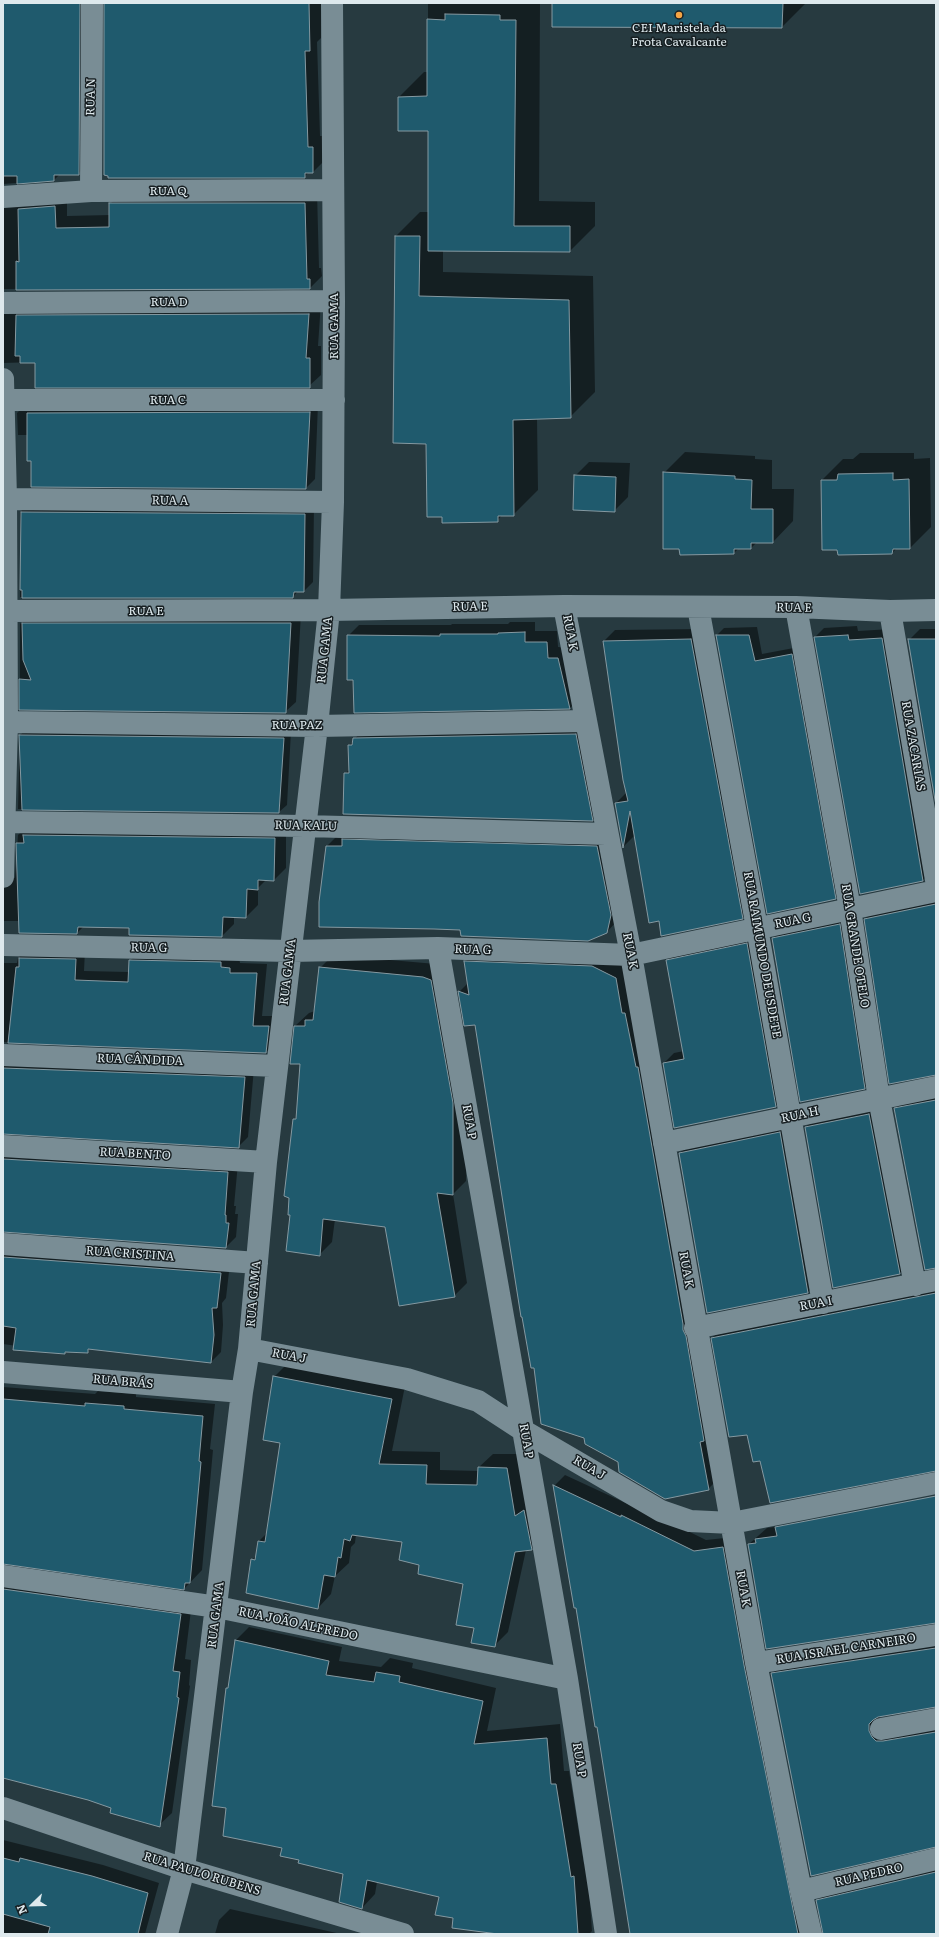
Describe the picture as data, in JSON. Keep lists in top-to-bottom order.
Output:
{
  "streets": {
    "street": [
      "RUA N",
      "RUA Q",
      "RUA D",
      "RUA GAMA",
      "RUA C",
      "RUA A",
      "RUA E",
      "RUA K",
      "RUA PAZ",
      "RUA ZACARIAS",
      "RUA KALU",
      "RUA G",
      "RUA GRANDE OTELO",
      "RUA RAIMUNDO DEUSDETE",
      "RUA CÂNDIDA",
      "RUA H",
      "RUA P",
      "RUA BENTO",
      "RUA CRISTINA",
      "RUA I",
      "RUA J",
      "RUA BRÁS",
      "RUA JOÃO ALFREDO",
      "RUA ISRAEL CARNEIRO",
      "RUA PAULO RUBENS",
      "RUA PEDRO"
    ]
  },
  "crossings": [
    ["RUA N", "RUA Q"],
    ["RUA Q", "RUA GAMA"],
    ["RUA D", "RUA GAMA"],
    ["RUA GAMA", "RUA C"],
    ["RUA GAMA", "RUA A"],
    ["RUA GAMA", "RUA E"],
    ["RUA GAMA", "RUA PAZ"],
    ["RUA GAMA", "RUA KALU"],
    ["RUA GAMA", "RUA G"],
    ["RUA GAMA", "RUA CÂNDIDA"],
    ["RUA GAMA", "RUA BENTO"],
    ["RUA GAMA", "RUA CRISTINA"],
    ["RUA GAMA", "RUA J"],
    ["RUA GAMA", "RUA BRÁS"],
    ["RUA GAMA", "RUA JOÃO ALFREDO"],
    ["RUA GAMA", "RUA PAULO RUBENS"],
    ["RUA E", "RUA K"],
    ["RUA E", "RUA ZACARIAS"],
    ["RUA E", "RUA GRANDE OTELO"],
    ["RUA E", "RUA RAIMUNDO DEUSDETE"],
    ["RUA K", "RUA PAZ"],
    ["RUA K", "RUA KALU"],
    ["RUA K", "RUA G"],
    ["RUA K", "RUA H"],
    ["RUA K", "RUA I"],
    ["RUA K", "RUA J"],
    ["RUA K", "RUA ISRAEL CARNEIRO"],
    ["RUA K", "RUA PEDRO"],
    ["RUA G", "RUA GRANDE OTELO"],
    ["RUA G", "RUA RAIMUNDO DEUSDETE"],
    ["RUA G", "RUA P"],
    ["RUA GRANDE OTELO", "RUA H"],
    ["RUA GRANDE OTELO", "RUA I"],
    ["RUA RAIMUNDO DEUSDETE", "RUA H"],
    ["RUA RAIMUNDO DEUSDETE", "RUA I"],
    ["RUA P", "RUA J"],
    ["RUA P", "RUA JOÃO ALFREDO"]
  ],
  "places": ["CEI Maristela da Frota Cavalcante"],
  "north": "bottom left"
}
